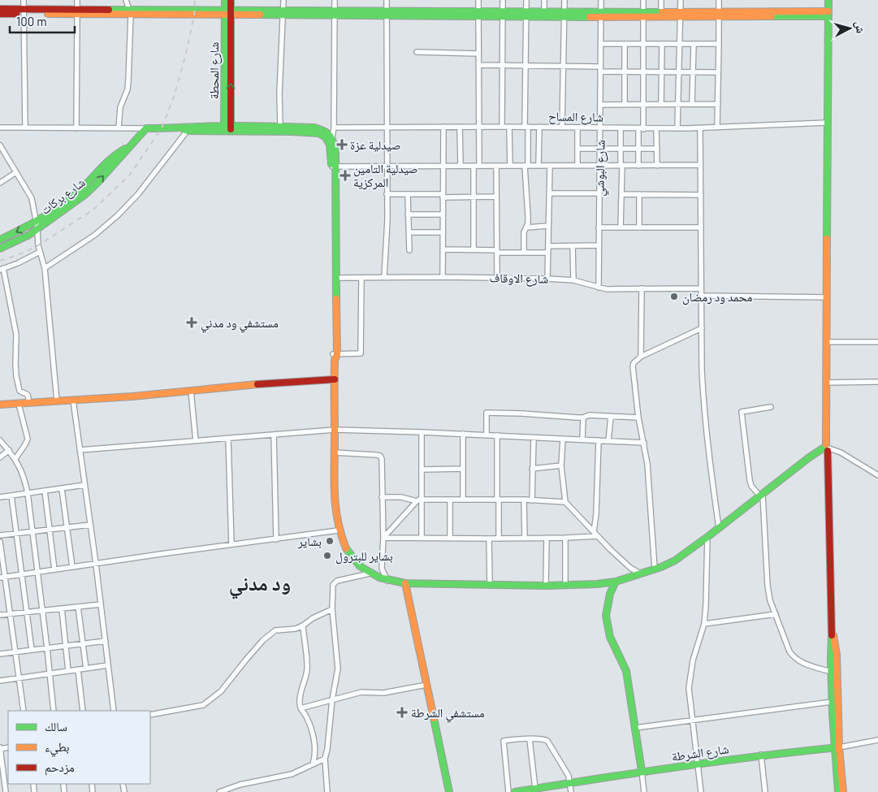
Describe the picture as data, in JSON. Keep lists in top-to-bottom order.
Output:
{
  "streets": {
    "main road": ["شارع المحطة", "شارع بركات", "شارع الشرطة"],
    "street": ["شارع المساح", "شارع البوشي", "شارع الاوقاف"]
  },
  "crossings": [
    ["شارع المساح", "شارع البوشي"],
    ["شارع البوشي", "شارع الاوقاف"]
  ],
  "districts": ["ود مدني"],
  "places": {
    "health": [
      "صيدلية عزة",
      "صيدلية التامين المركزية",
      "مستشفي ود مدني",
      "مستشفي الشرطة"
    ],
    "other": ["محمد ود رمضان", "بشاير", "بشاير للبترول"]
  },
  "legend": ["سالك", "بطيء", "مزدحم"],
  "scale_bar": "100 m",
  "north": "right"
}
